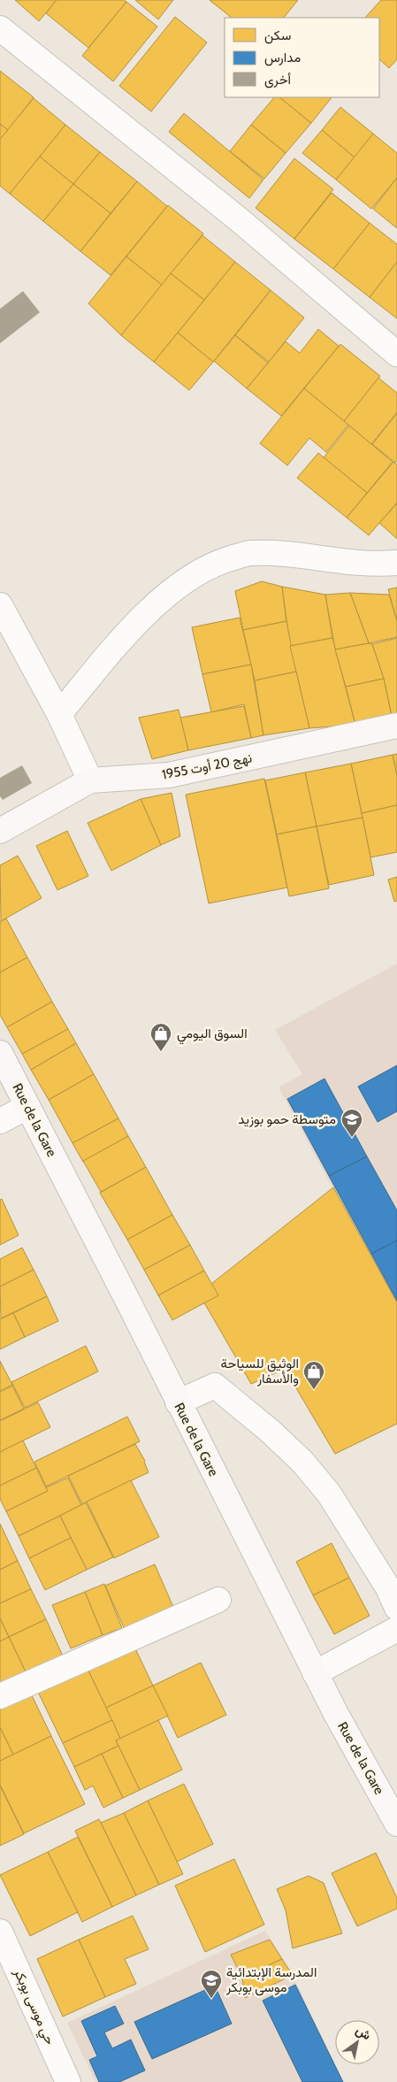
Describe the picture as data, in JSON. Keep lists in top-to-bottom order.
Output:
{
  "streets": {
    "street": ["نهج 20 أوت 1955", "Rue de la Gare", "حي موسى بوبكر"]
  },
  "places": {
    "shop": ["السوق اليومي", "الوثيق للسياحة والأسفار"],
    "school or university": ["متوسطة حمو بوزيد", "المدرسة الإبتدائية موسى بوبكر"]
  },
  "legend": ["سكن", "مدارس", "أخرى"],
  "north": "top right"
}
